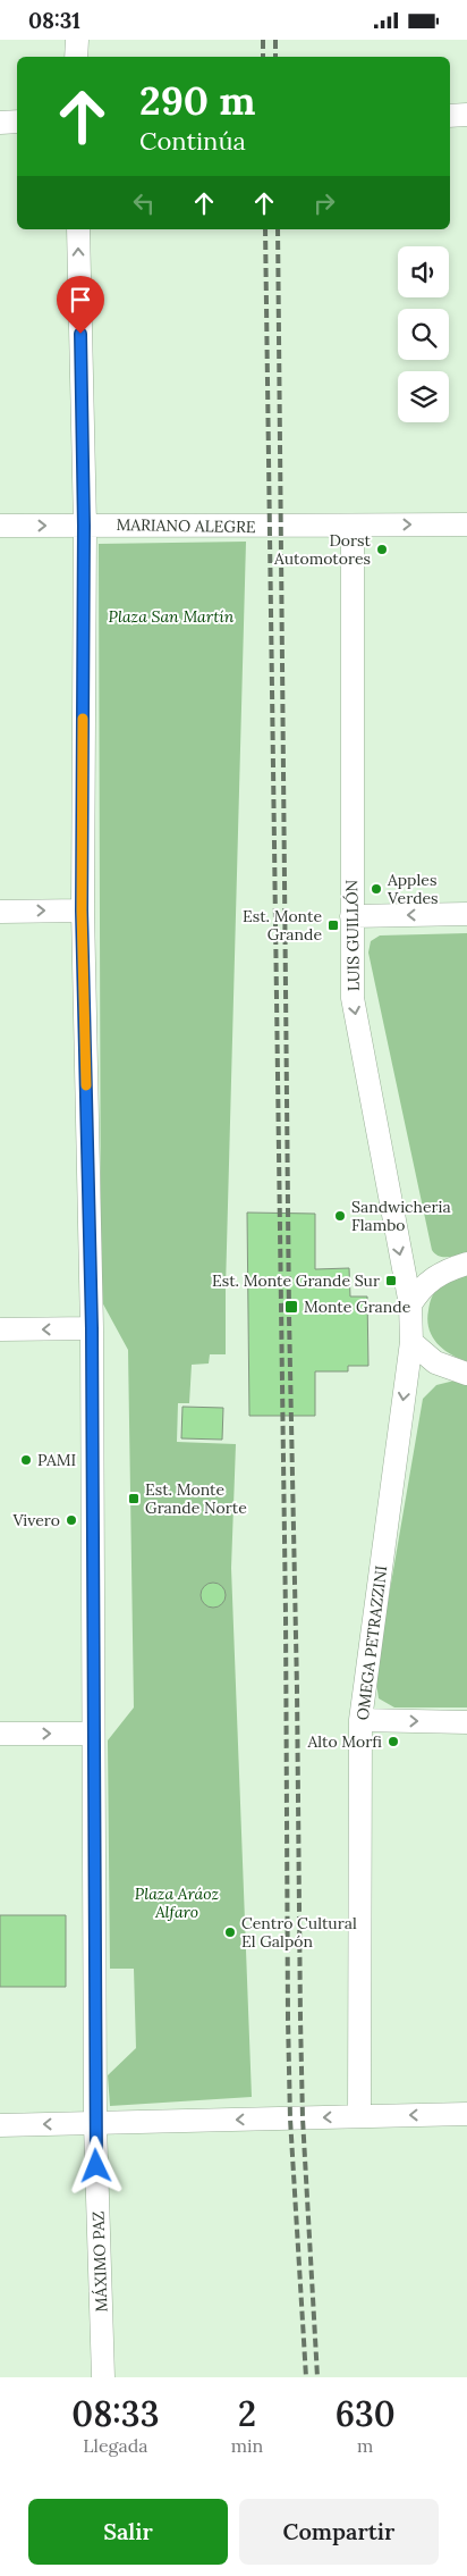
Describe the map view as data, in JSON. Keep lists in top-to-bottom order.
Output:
{
  "streets": {
    "street": [
      "MARIANO ALEGRE",
      "LUIS GUILLÓN",
      "OMEGA PETRAZZINI",
      "MÁXIMO PAZ"
    ]
  },
  "crossings": [
    ["MARIANO ALEGRE", "LUIS GUILLÓN"],
    ["MARIANO ALEGRE", "MÁXIMO PAZ"],
    ["LUIS GUILLÓN", "OMEGA PETRAZZINI"]
  ],
  "one_way": ["MARIANO ALEGRE", "LUIS GUILLÓN", "OMEGA PETRAZZINI"],
  "parks": ["Plaza San Martín", "Plaza Aráoz Alfaro"],
  "places": {
    "other": [
      "Dorst Automotores",
      "Apples Verdes",
      "Sandwicheria Flambo",
      "PAMI",
      "Vivero",
      "Alto Morfi",
      "Centro Cultural El Galpón"
    ],
    "transit": [
      "Est. Monte Grande",
      "Est. Monte Grande Sur",
      "Monte Grande",
      "Est. Monte Grande Norte"
    ]
  },
  "page": {
    "status": "08:31",
    "turn": ["290 m", "Continúa"],
    "eta": [
      "08:33",
      "Llegada",
      "2",
      "min",
      "630",
      "m"
    ],
    "buttons": ["Salir", "Compartir"]
  }
}
